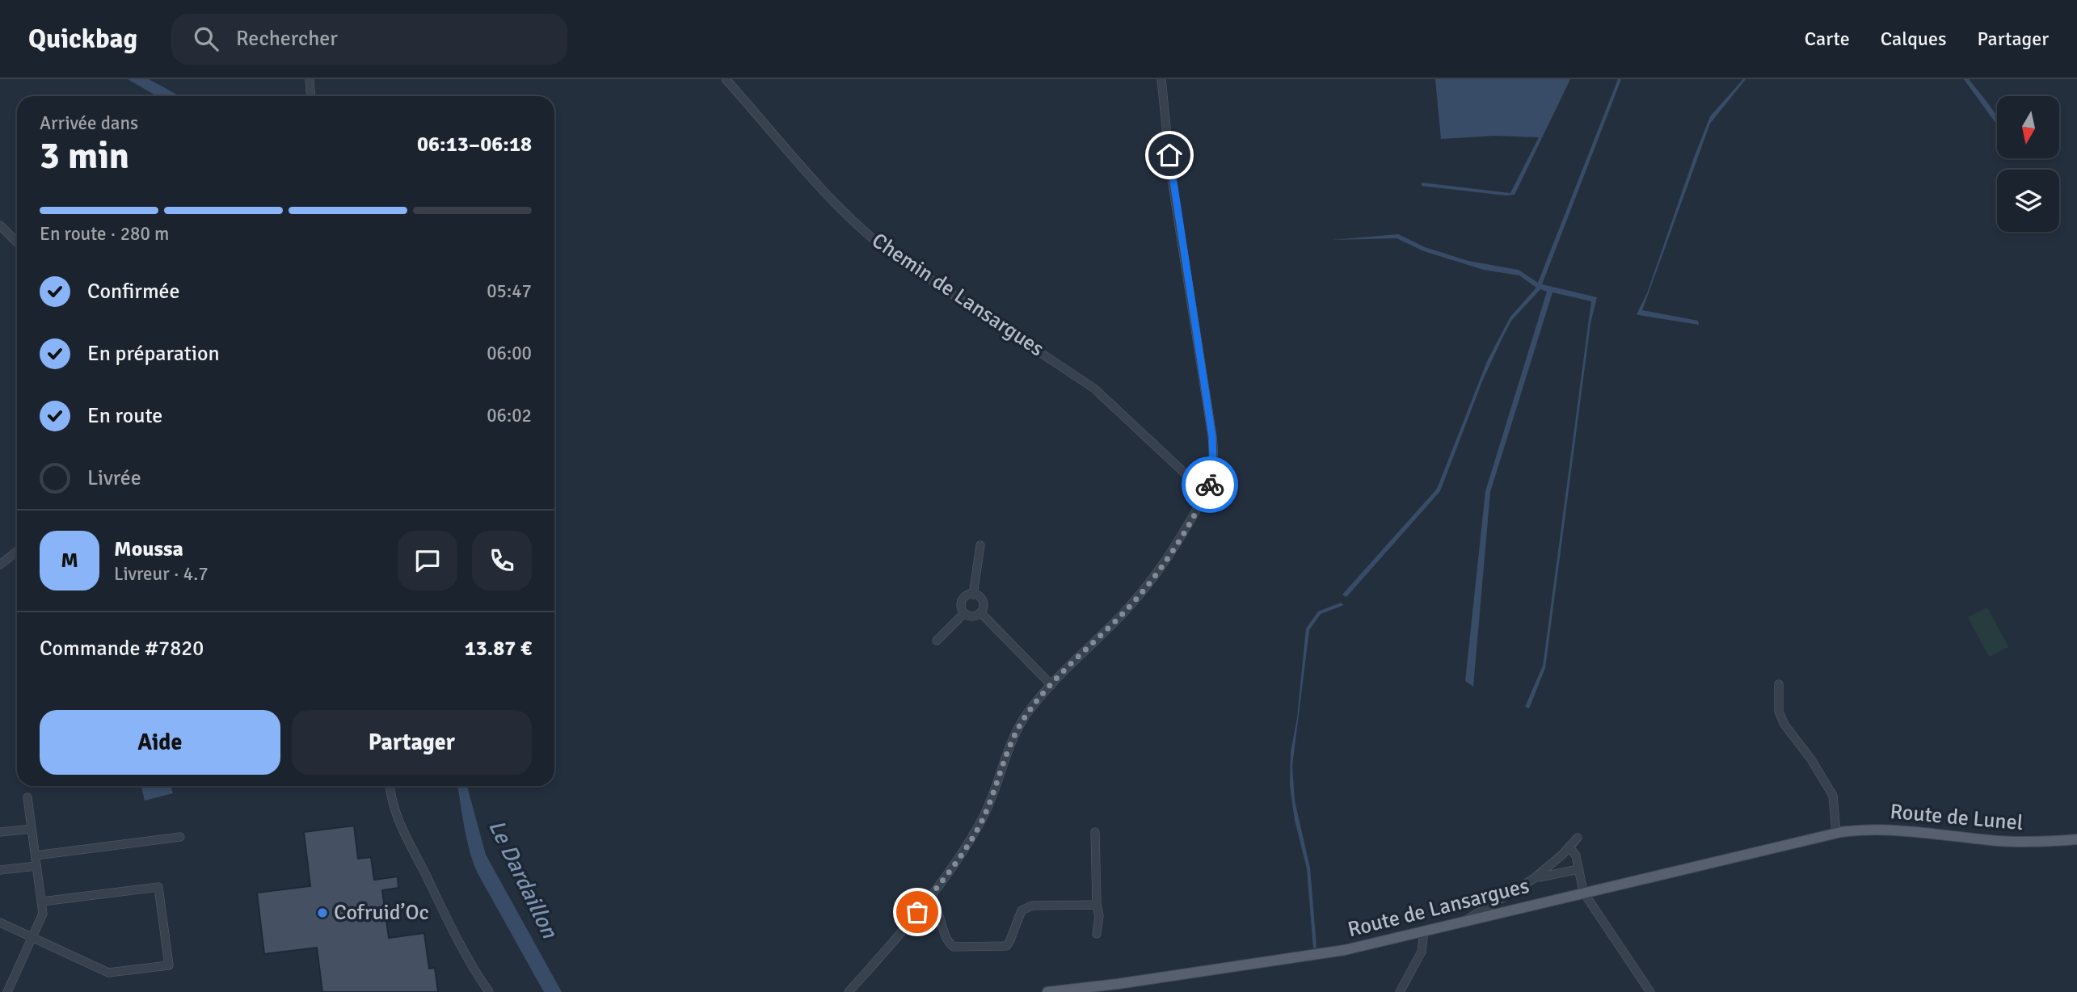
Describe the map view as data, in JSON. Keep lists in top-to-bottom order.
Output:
{
  "streets": {
    "main road": ["Route de Lunel", "Route de Lansargues"],
    "street": ["Chemin de Lansargues"]
  },
  "crossings": [
    ["Route de Lunel", "Route de Lansargues"]
  ],
  "water": ["Le Dardaillon"],
  "places": ["Cofruid’Oc"],
  "north": "bottom",
  "page": {
    "header": "Quickbag",
    "search": "Rechercher",
    "nav": ["Carte", "Calques", "Partager"],
    "heading": ["3 min", "Arrivée dans", "06:13–06:18"],
    "panel": [
      "Moussa",
      "Livreur · 4.7",
      "Commande #7820",
      "13.87 €"
    ],
    "bar": "En route · 280 m",
    "list": [
      ["Confirmée", "05:47"],
      ["En préparation", "06:00"],
      ["En route", "06:02"],
      "Livrée"
    ],
    "round": "M",
    "buttons": ["Aide", "Partager"]
  }
}
